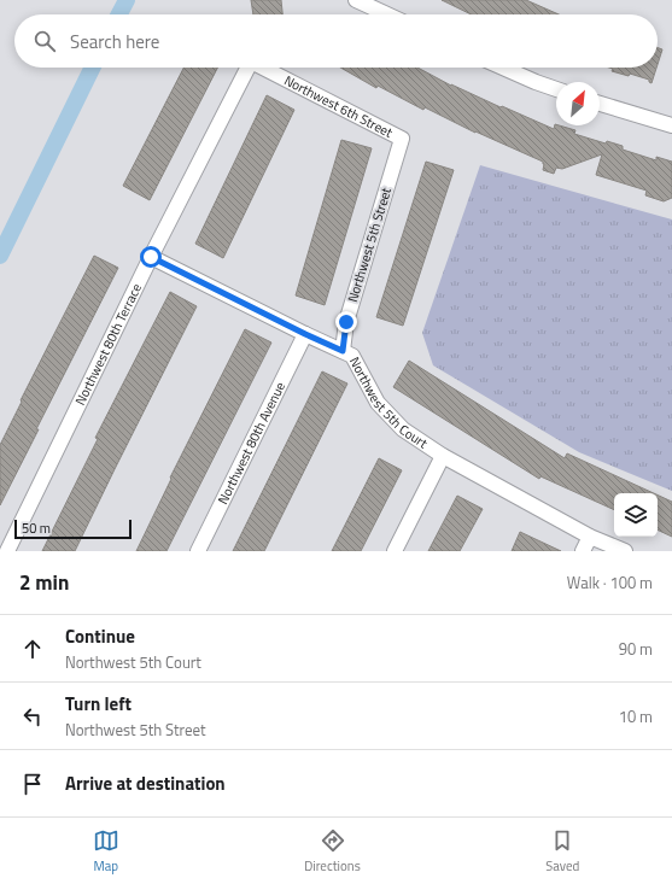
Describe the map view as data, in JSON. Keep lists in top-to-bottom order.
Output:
{
  "streets": {
    "street": [
      "Northwest 6th Street",
      "Northwest 5th Street",
      "Northwest 80th Terrace",
      "Northwest 5th Court",
      "Northwest 80th Avenue"
    ]
  },
  "crossings": [
    ["Northwest 6th Street", "Northwest 5th Street"],
    ["Northwest 5th Street", "Northwest 5th Court"],
    ["Northwest 80th Terrace", "Northwest 5th Court"],
    ["Northwest 5th Court", "Northwest 80th Avenue"]
  ],
  "scale_bar": "50 m",
  "north": "top right",
  "page": {
    "search": "Search here",
    "scale": "50 m",
    "heading": ["2 min", "Walk · 100 m"],
    "list": [
      ["Continue", "Northwest 5th Court", "90 m"],
      ["Turn left", "Northwest 5th Street", "10 m"],
      "Arrive at destination"
    ],
    "nav": ["Map", "Directions", "Saved"]
  }
}
